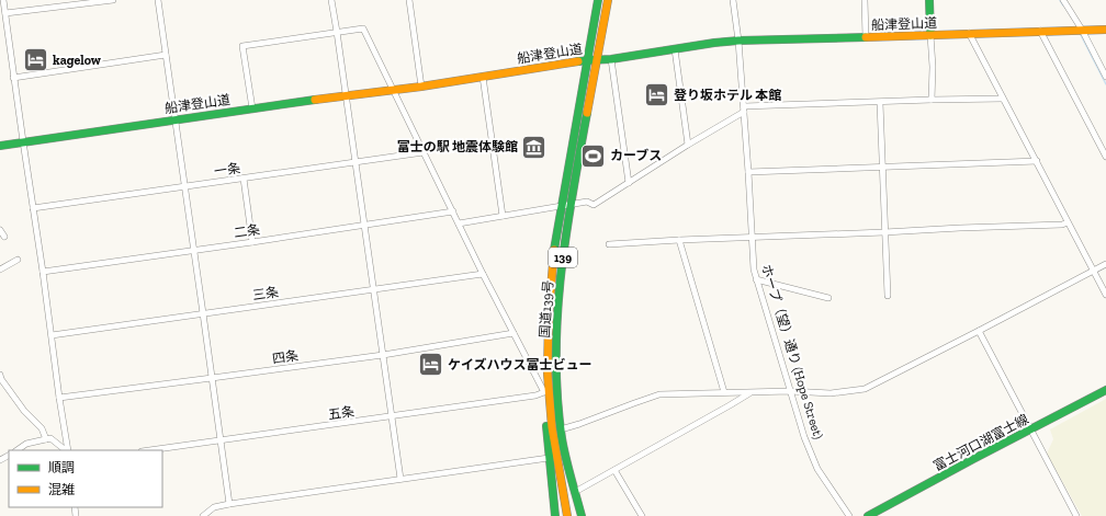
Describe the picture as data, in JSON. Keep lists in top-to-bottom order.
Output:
{
  "streets": {
    "main road": [
      "船津登山道",
      "139",
      "国道139号",
      "富士河口湖富士線"
    ],
    "street": [
      "一条",
      "二条",
      "三条",
      "ホープ（望）通り (Hope Street)",
      "四条",
      "五条"
    ]
  },
  "crossings": [
    ["船津登山道", "国道139号"],
    ["船津登山道", "ホープ（望）通り (Hope Street)"]
  ],
  "places": {
    "hotel": ["kagelow", "登り坂ホテル 本館", "ケイズハウス富士ビュー"],
    "museum": ["富士の駅 地震体験館"],
    "sports": ["カーブス"]
  },
  "legend": ["順調", "混雑"]
}
